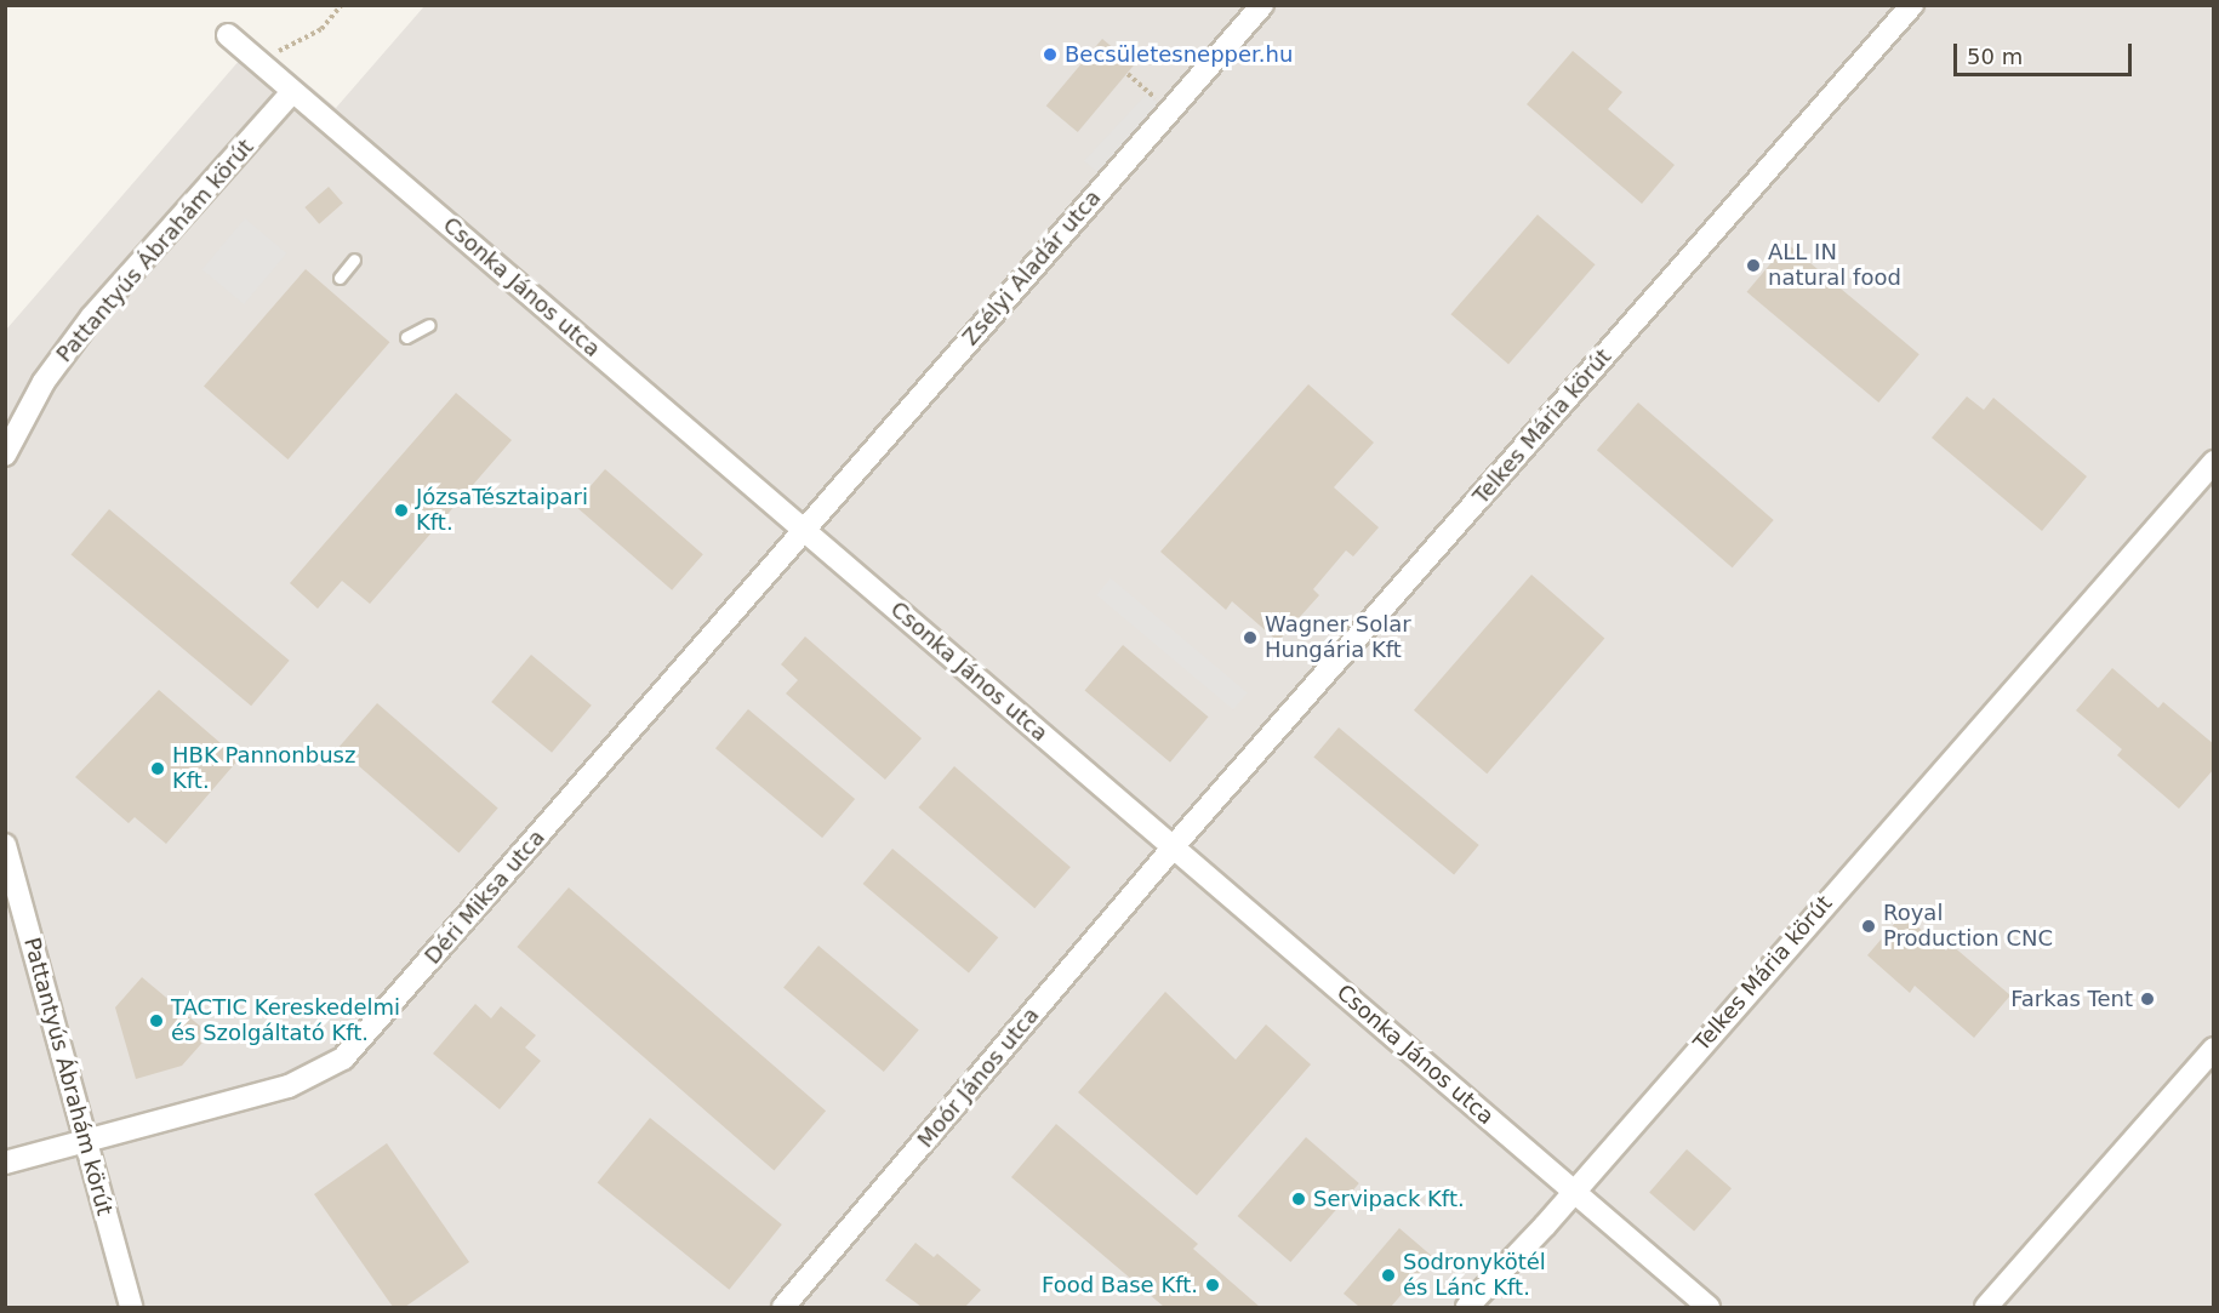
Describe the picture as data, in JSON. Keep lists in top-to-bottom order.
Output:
{
  "streets": {
    "street": [
      "Pattantyús Ábrahám körút",
      "Zsélyi Aladár utca",
      "Csonka János utca",
      "Telkes Mária körút",
      "Déri Miksa utca",
      "Moór János utca"
    ]
  },
  "crossings": [
    ["Pattantyús Ábrahám körút", "Csonka János utca"],
    ["Pattantyús Ábrahám körút", "Déri Miksa utca"],
    ["Zsélyi Aladár utca", "Csonka János utca"],
    ["Zsélyi Aladár utca", "Déri Miksa utca"],
    ["Csonka János utca", "Telkes Mária körút"],
    ["Csonka János utca", "Déri Miksa utca"],
    ["Csonka János utca", "Moór János utca"],
    ["Telkes Mária körút", "Moór János utca"]
  ],
  "places": [
    "Becsületesnepper.hu",
    "ALL IN natural food",
    "JózsaTésztaipari Kft.",
    "Wagner Solar Hungária Kft",
    "HBK Pannonbusz Kft.",
    "Royal Production CNC",
    "Farkas Tent",
    "TACTIC Kereskedelmi és Szolgáltató Kft.",
    "Servipack Kft.",
    "Sodronykötél és Lánc Kft.",
    "Food Base Kft."
  ],
  "scale_bar": "50 m"
}
